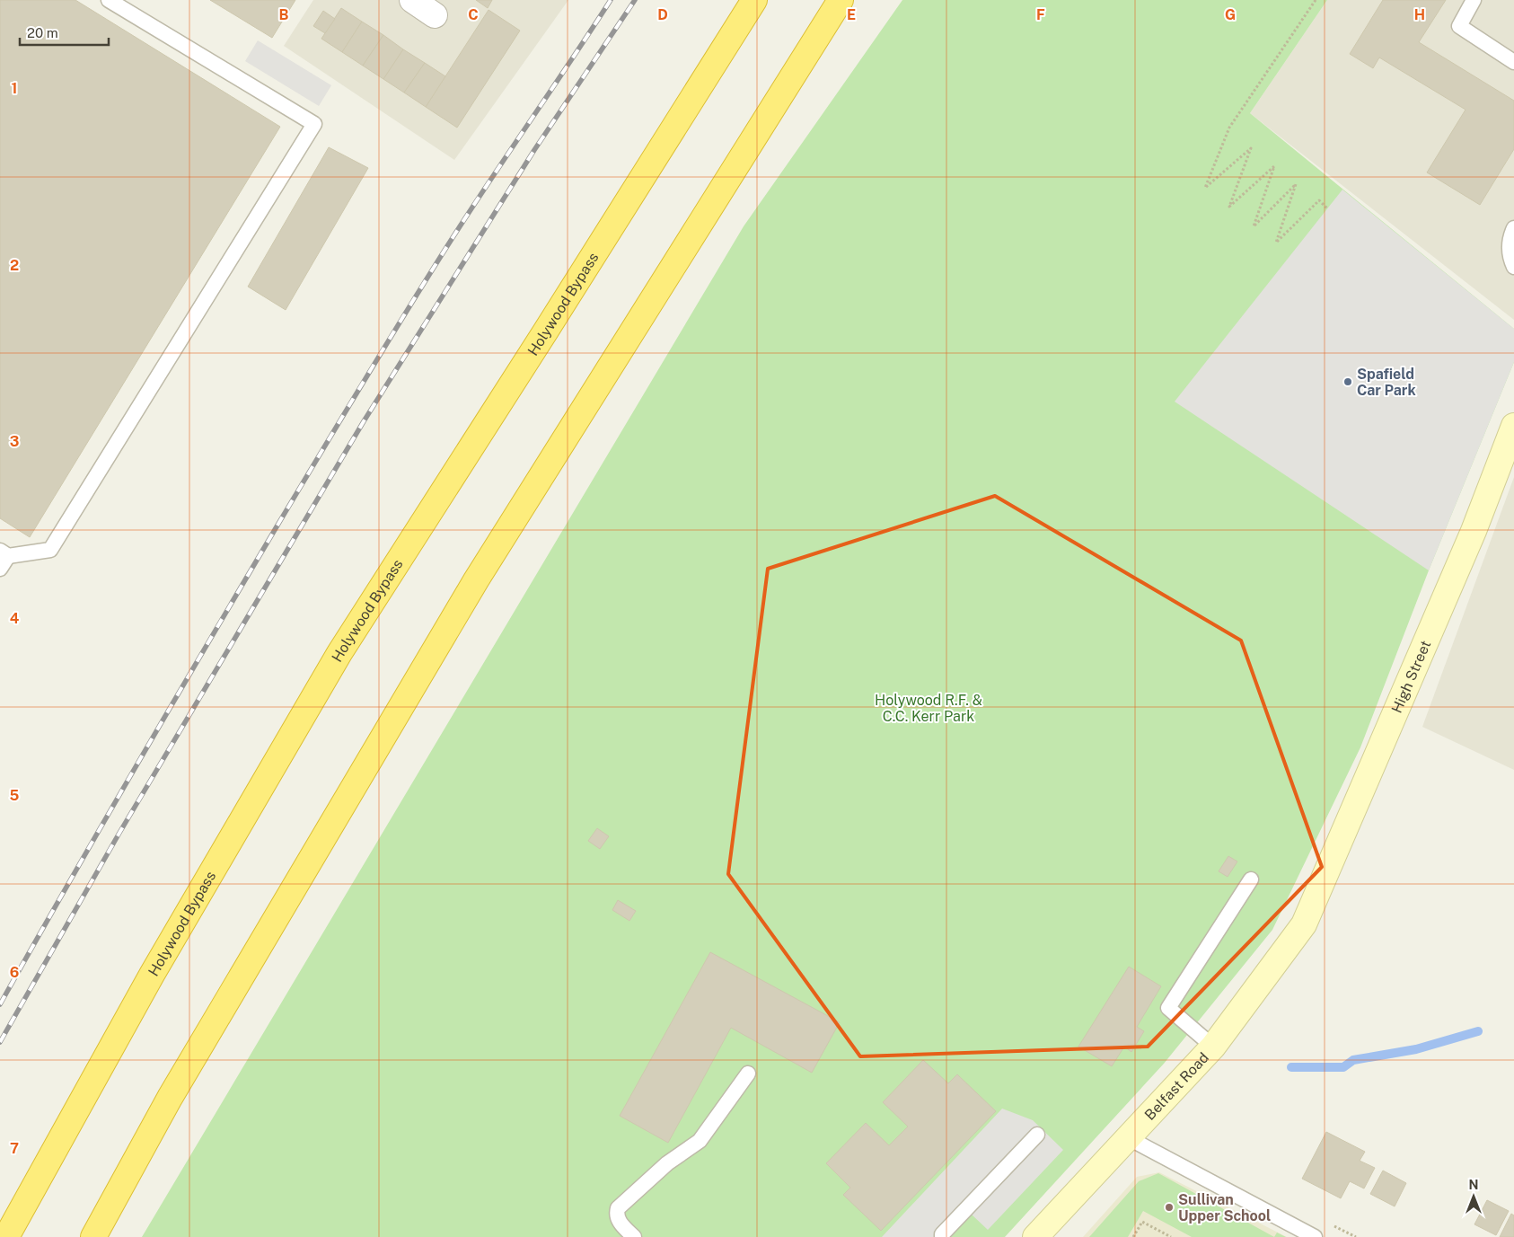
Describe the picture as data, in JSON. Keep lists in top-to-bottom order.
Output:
{
  "streets": {
    "highway": ["Holywood Bypass"],
    "main road": ["High Street", "Belfast Road"]
  },
  "crossings": [
    ["High Street", "Belfast Road"]
  ],
  "parks": ["Holywood R.F. & C.C. Kerr Park"],
  "places": ["Spafield Car Park", "Sullivan Upper School"],
  "scale_bar": "20 m",
  "north": "top",
  "grid": {
    "columns": [
      "B",
      "C",
      "D",
      "E",
      "F",
      "G",
      "H"
    ],
    "rows": [
      "1",
      "2",
      "3",
      "4",
      "5",
      "6",
      "7"
    ]
  }
}
